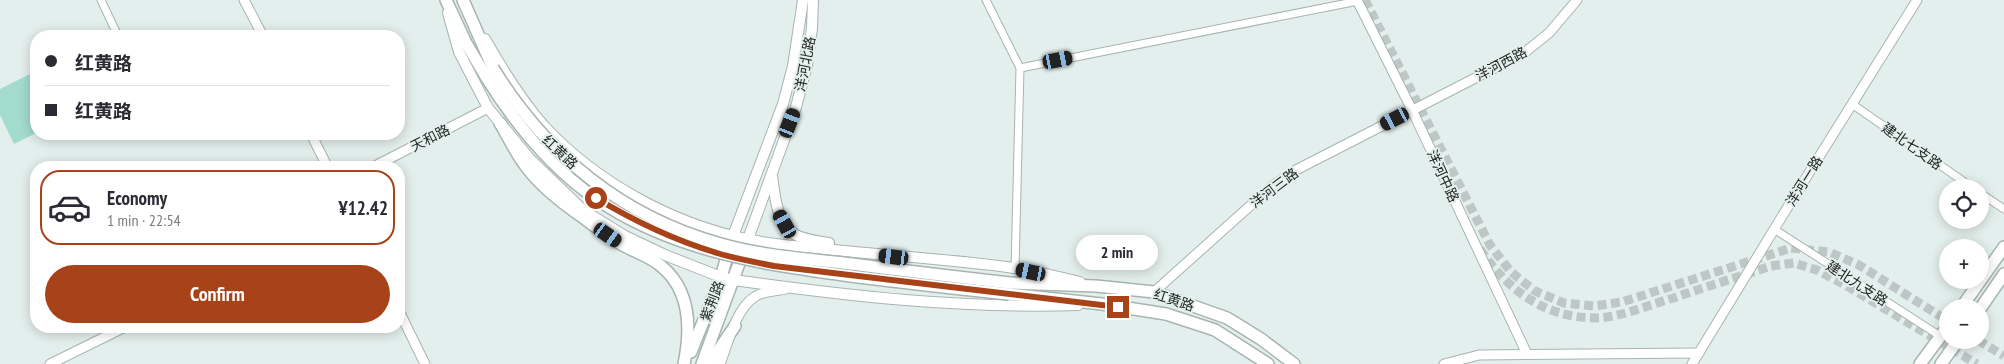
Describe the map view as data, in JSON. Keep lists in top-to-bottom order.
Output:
{
  "streets": {
    "main road": ["洋河北路", "红黄路", "紫荆路"],
    "street": [
      "洋河西路",
      "天和路",
      "建北七支路",
      "洋河中路",
      "洋河一路",
      "洋河三路",
      "建北九支路"
    ]
  },
  "crossings": [
    ["洋河北路", "紫荆路"],
    ["洋河西路", "洋河中路"],
    ["洋河西路", "洋河三路"],
    ["建北七支路", "洋河一路"],
    ["红黄路", "洋河三路"],
    ["洋河中路", "洋河三路"],
    ["洋河一路", "建北九支路"]
  ],
  "page": {
    "banner": ["红黄路", "红黄路"],
    "list": [
      {
        "name": "Economy",
        "note": "1 min · 22:54",
        "value": "¥12.42"
      }
    ],
    "map_buttons": ["+", "−"],
    "bubble": "2 min",
    "buttons": "Confirm"
  }
}
